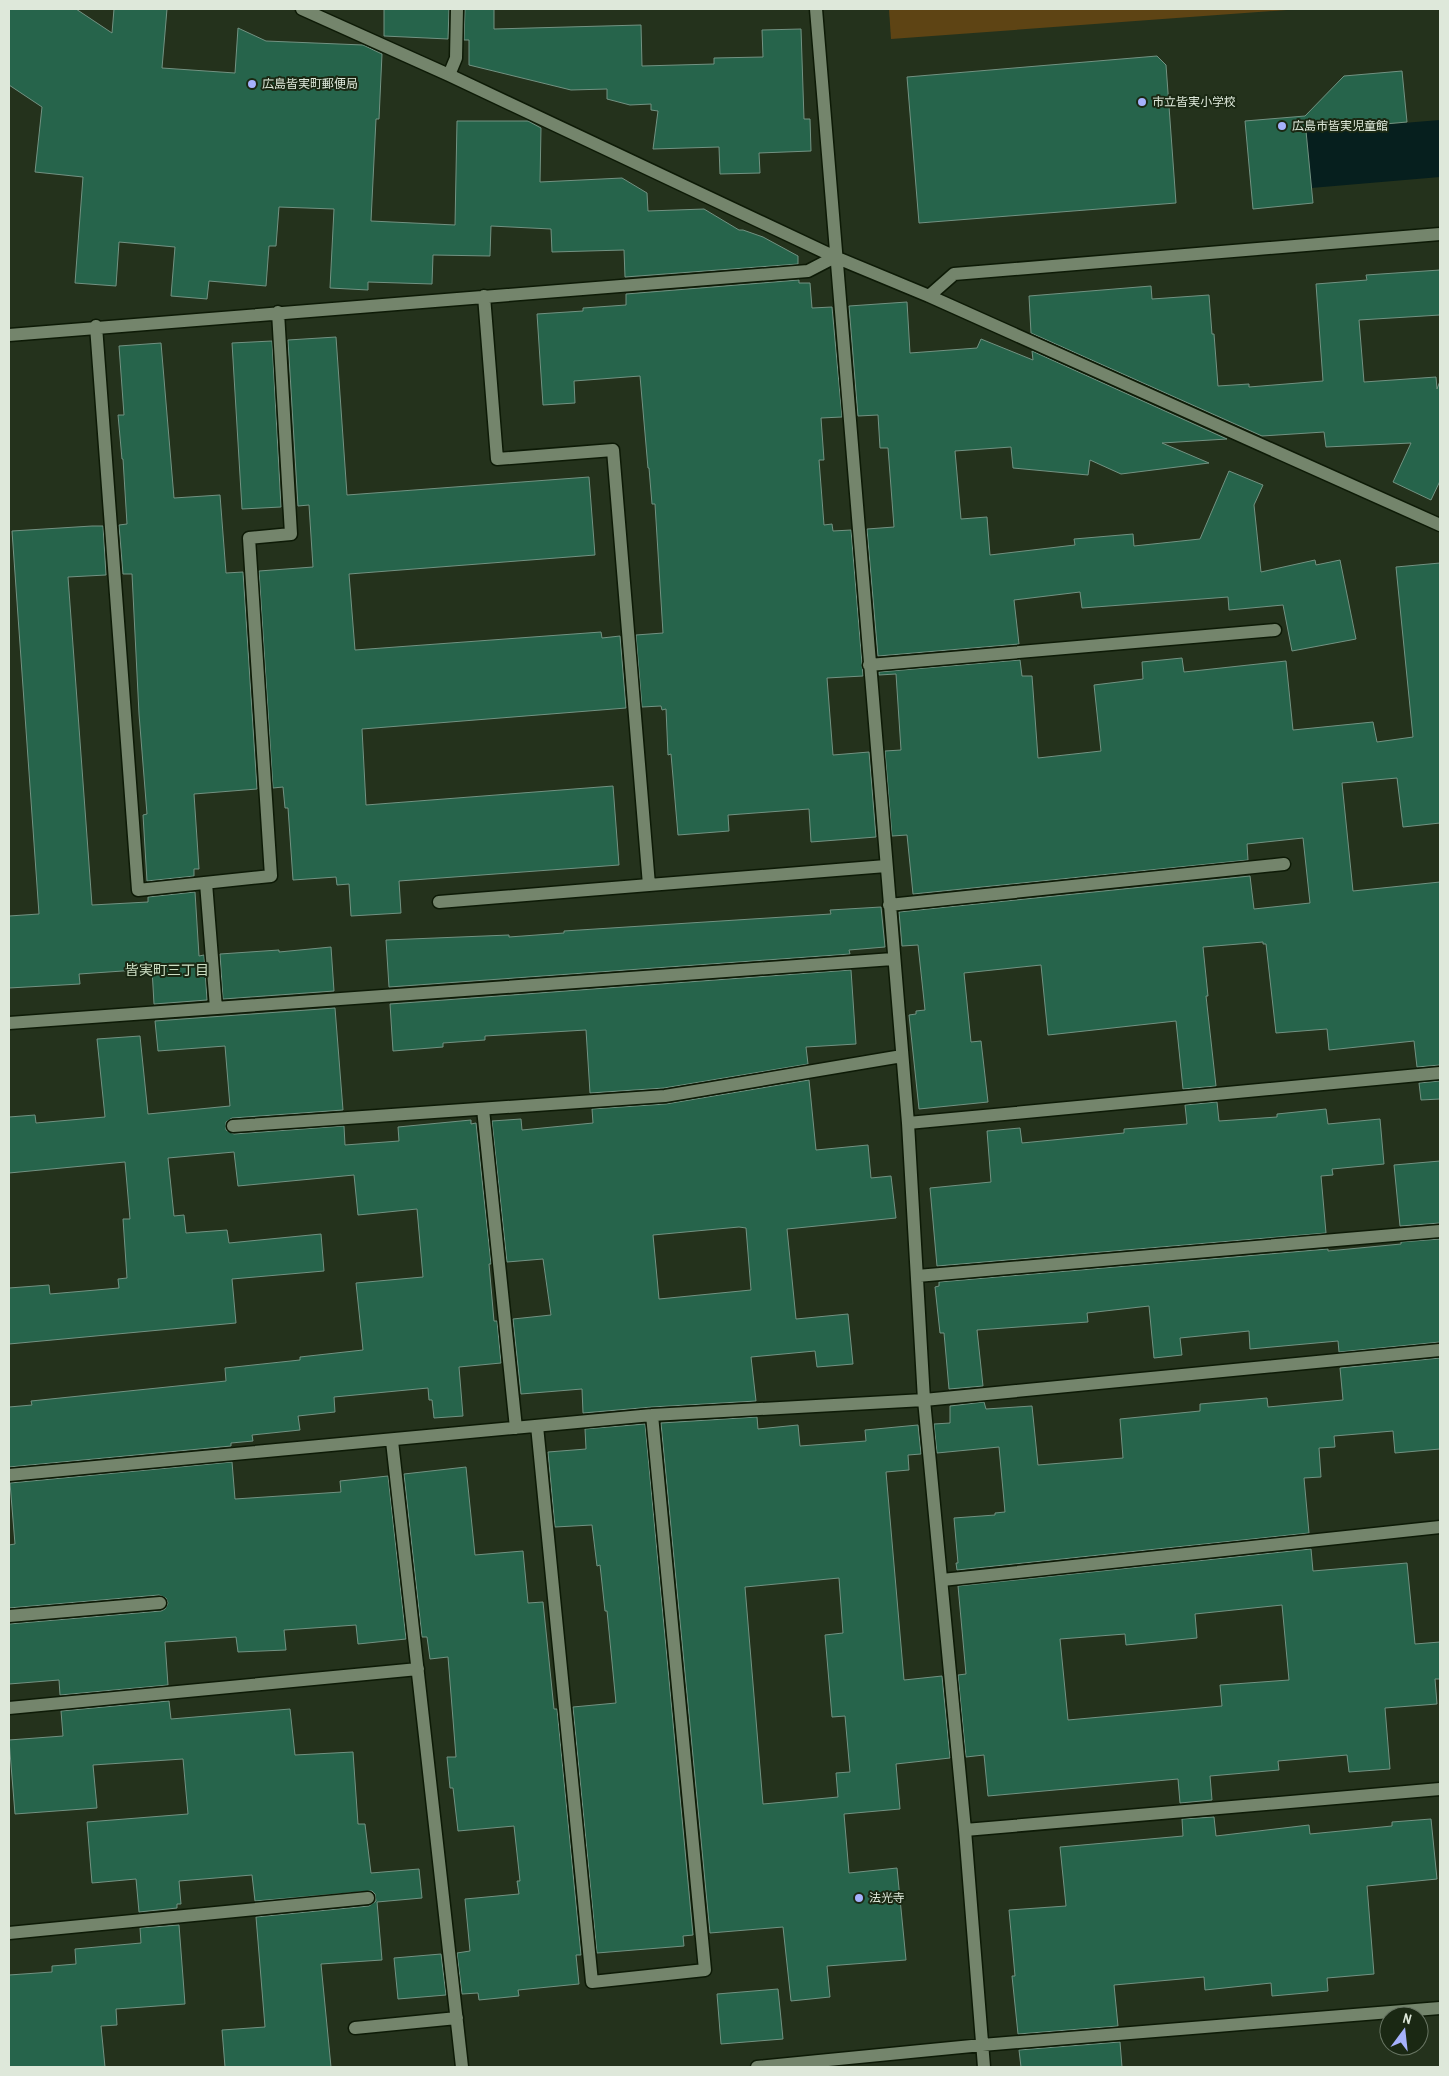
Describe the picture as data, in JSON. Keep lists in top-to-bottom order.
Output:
{
  "districts": ["皆実町三丁目"],
  "places": [
    "広島皆実町郵便局",
    "市立皆実小学校",
    "広島市皆実児童館",
    "法光寺"
  ],
  "north": "top"
}
